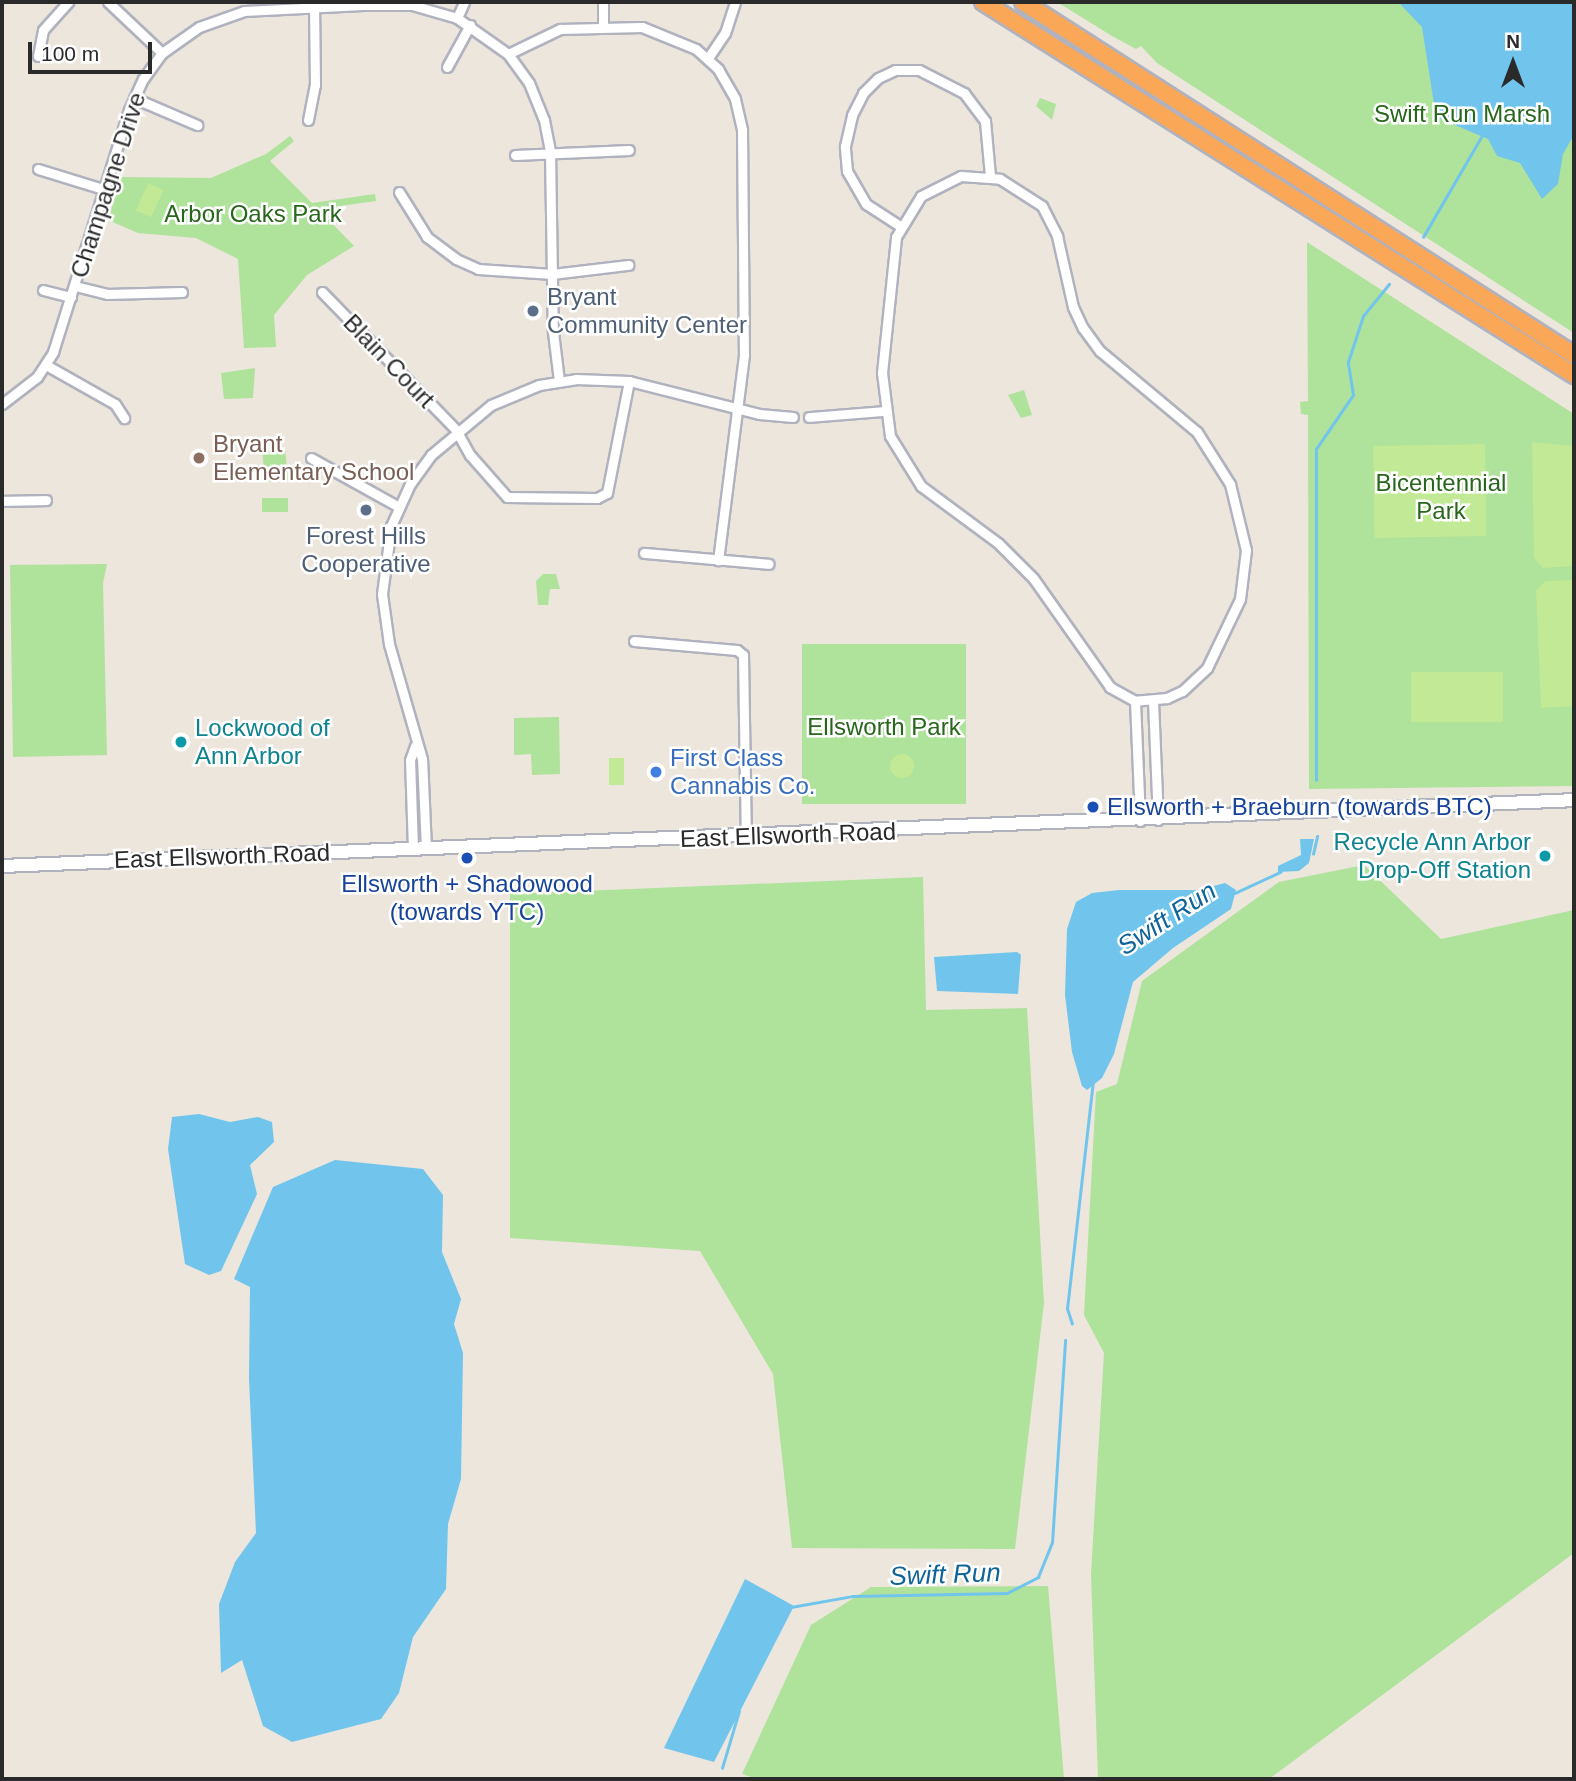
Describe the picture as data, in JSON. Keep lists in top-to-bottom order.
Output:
{
  "streets": {
    "main road": ["East Ellsworth Road"],
    "street": ["Champagne Drive", "Blain Court"]
  },
  "water": ["Swift Run"],
  "parks": [
    "Swift Run Marsh",
    "Arbor Oaks Park",
    "Bicentennial Park",
    "Ellsworth Park"
  ],
  "places": [
    "Bryant Community Center",
    "Bryant Elementary School",
    "Forest Hills Cooperative",
    "Lockwood of Ann Arbor",
    "First Class Cannabis Co.",
    "Ellsworth + Braeburn (towards BTC)",
    "Recycle Ann Arbor Drop-Off Station",
    "Ellsworth + Shadowood (towards YTC)"
  ],
  "scale_bar": "100 m",
  "north": "top"
}
